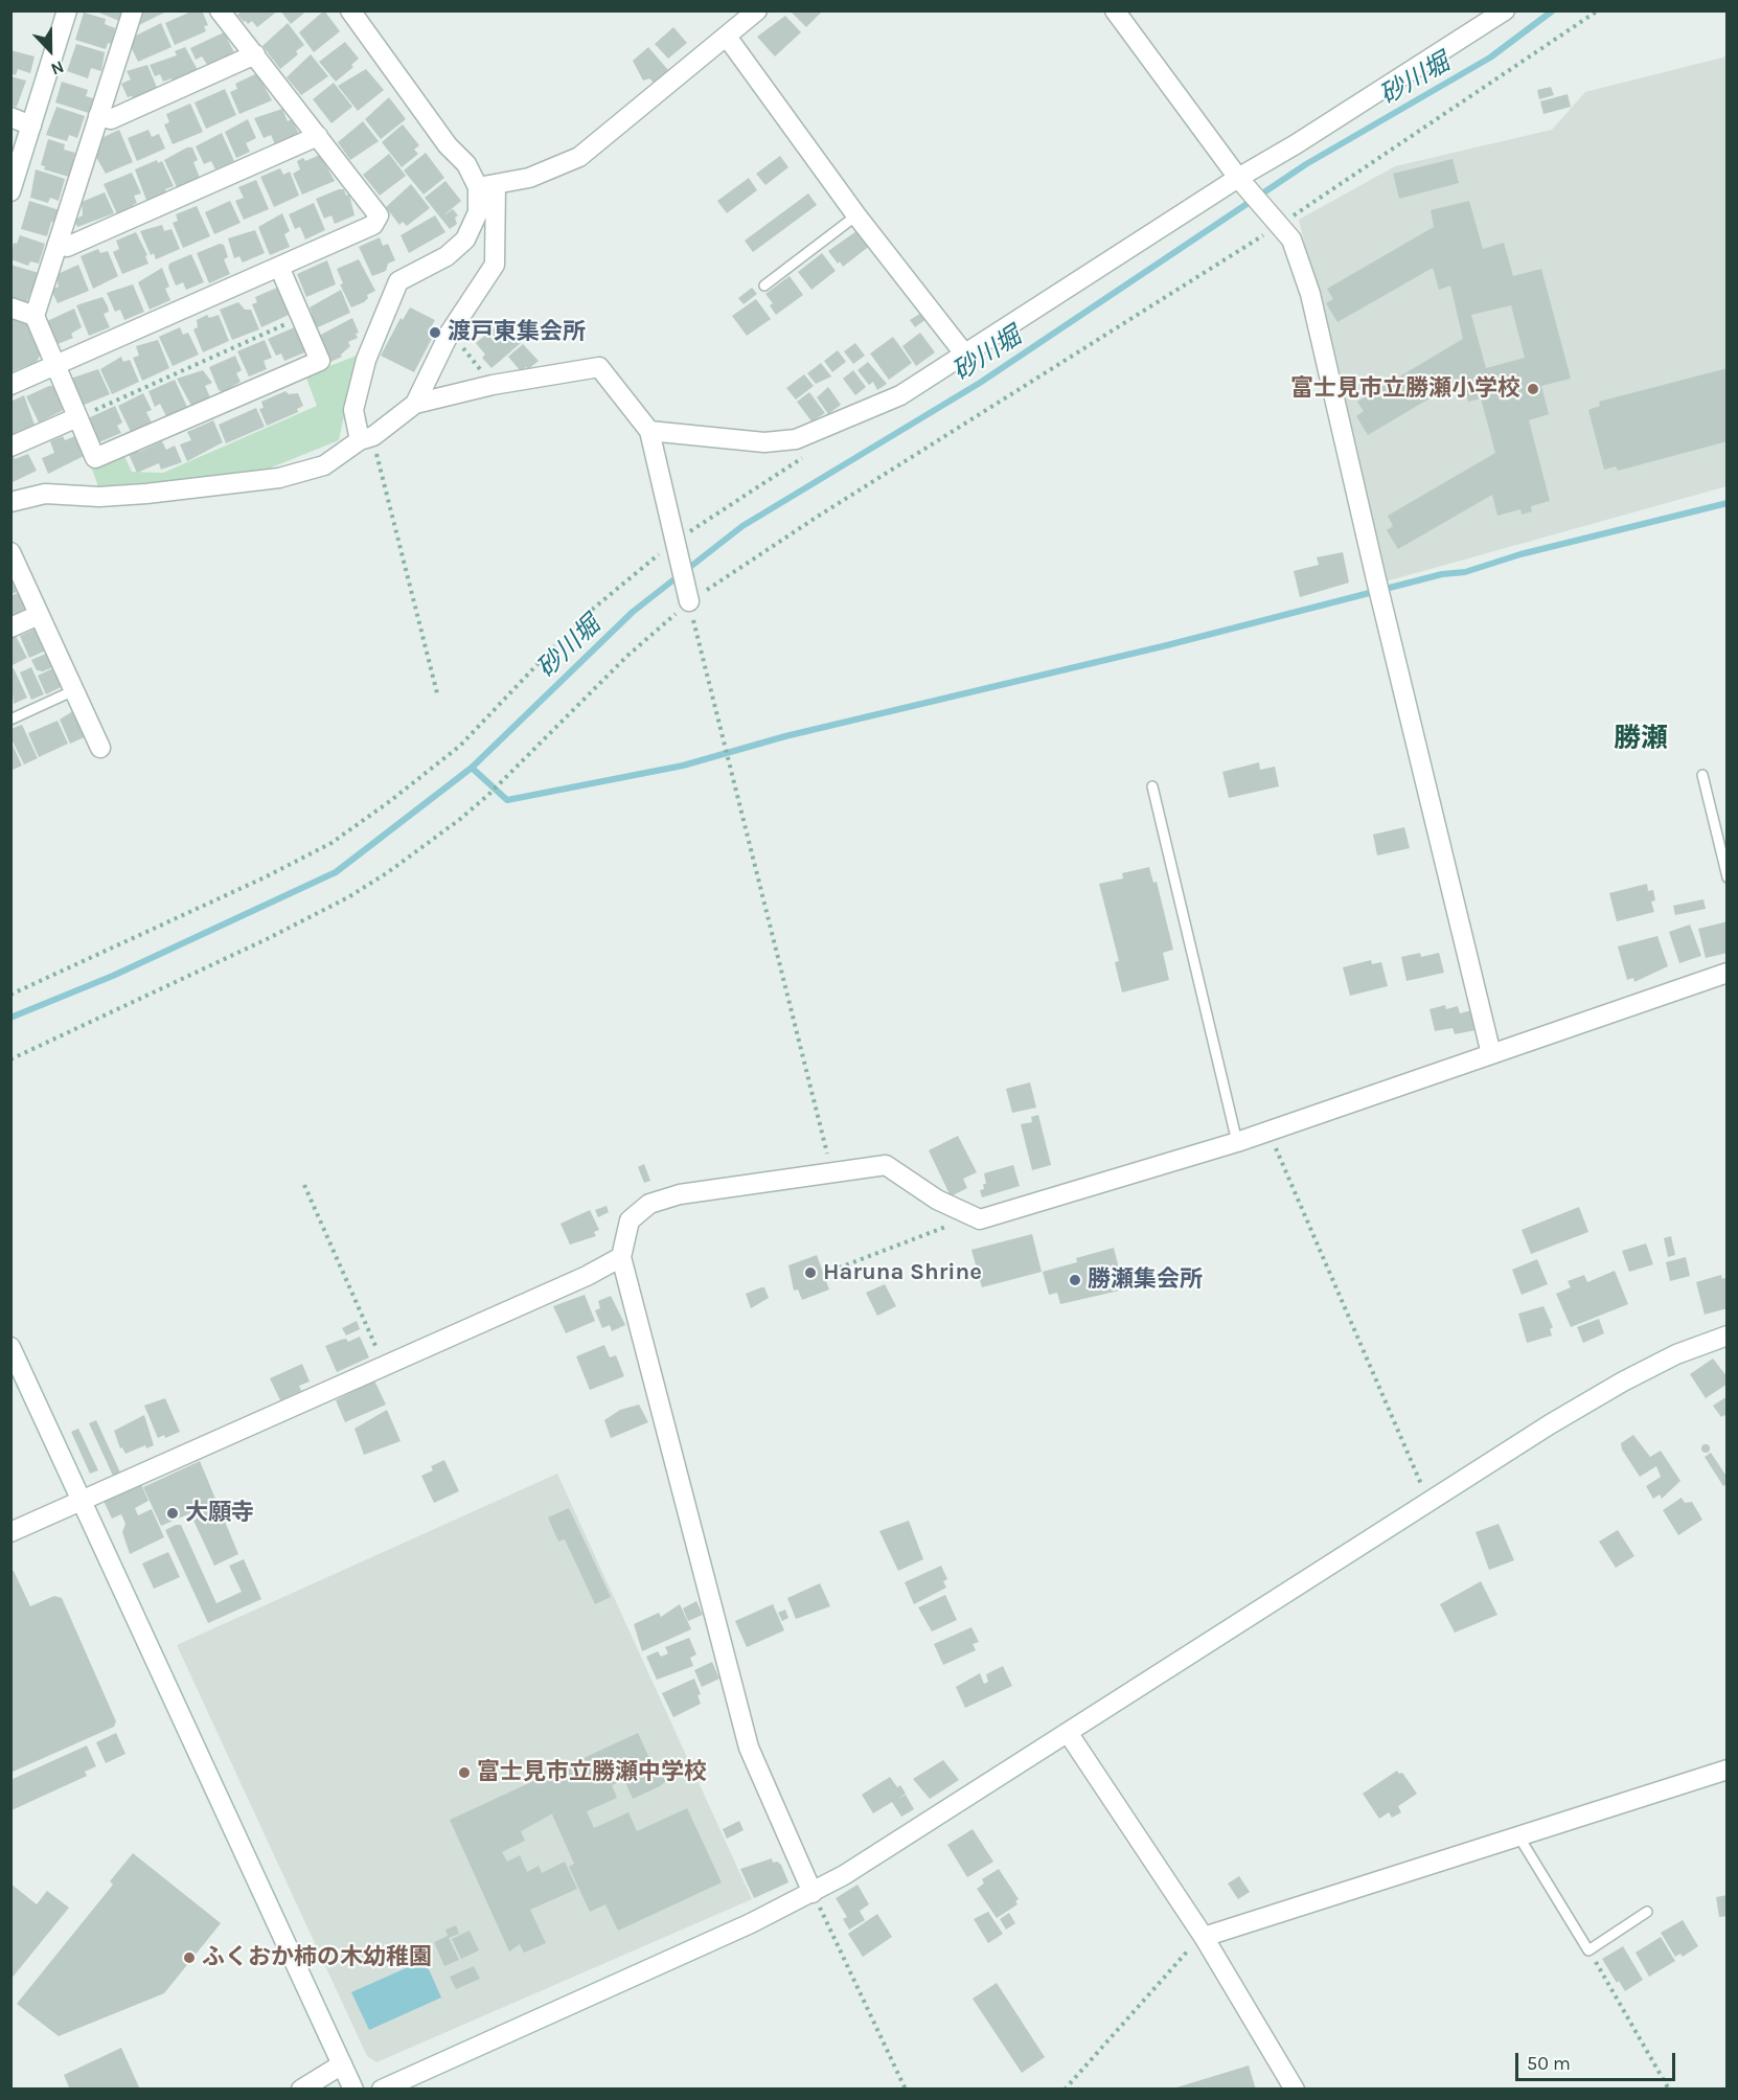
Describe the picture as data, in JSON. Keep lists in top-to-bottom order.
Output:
{
  "districts": ["勝瀬"],
  "water": ["砂川堀"],
  "places": [
    "渡戸東集会所",
    "富士見市立勝瀬小学校",
    "Haruna Shrine",
    "勝瀬集会所",
    "大願寺",
    "富士見市立勝瀬中学校",
    "ふくおか柿の木幼稚園"
  ],
  "scale_bar": "50 m",
  "north": "bottom"
}
